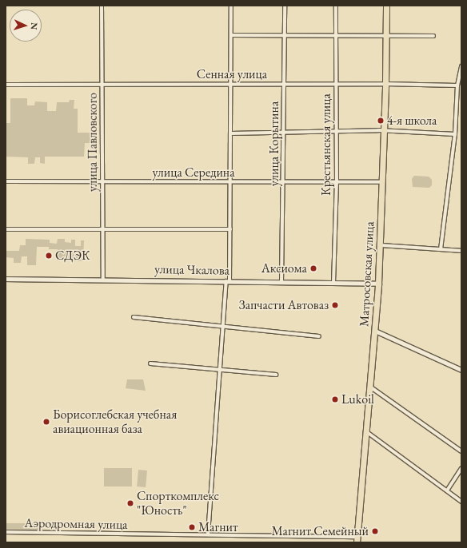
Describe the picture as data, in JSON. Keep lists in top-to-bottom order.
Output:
{
  "streets": {
    "highway": ["Матросовская улица"],
    "street": [
      "Сенная улица",
      "улица Павловского",
      "улица Корытина",
      "Крестьянская улица",
      "улица Середина",
      "улица Чкалова",
      "Аэродромная улица"
    ]
  },
  "crossings": [
    ["Сенная улица", "улица Павловского"],
    ["Сенная улица", "улица Корытина"],
    ["Сенная улица", "Крестьянская улица"],
    ["Сенная улица", "Матросовская улица"],
    ["улица Павловского", "улица Середина"],
    ["улица Павловского", "улица Чкалова"],
    ["улица Корытина", "улица Середина"],
    ["улица Корытина", "улица Чкалова"],
    ["Крестьянская улица", "улица Середина"],
    ["Крестьянская улица", "улица Чкалова"],
    ["улица Середина", "Матросовская улица"],
    ["улица Чкалова", "Матросовская улица"],
    ["Матросовская улица", "Аэродромная улица"]
  ],
  "places": [
    "4-я школа",
    "СДЭК",
    "Аксиома",
    "Запчасти Автоваз",
    "Lukoil",
    "Борисоглебская учебная авиационная база",
    "Спорткомплекс \"Юность\"",
    "Магнит",
    "Магнит Семейный"
  ],
  "north": "right"
}
